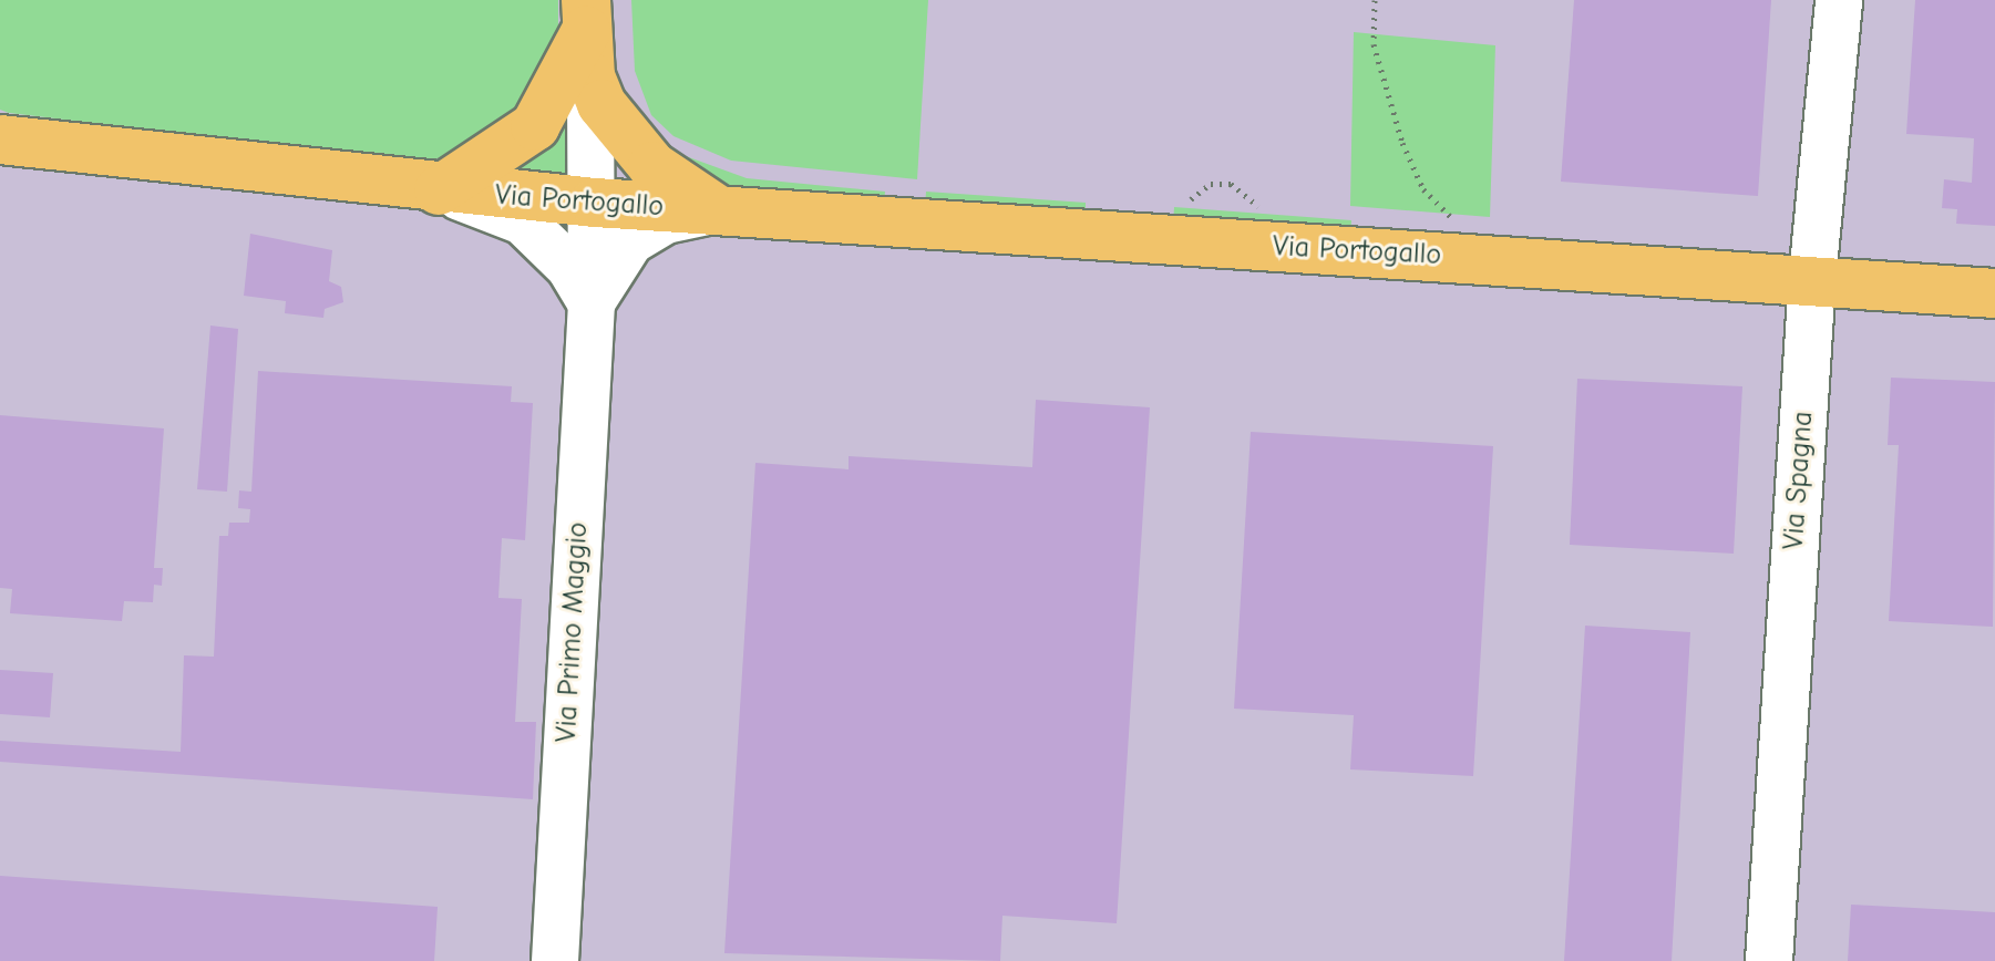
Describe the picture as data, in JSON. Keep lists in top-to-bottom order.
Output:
{
  "streets": {
    "main road": ["Via Portogallo"],
    "street": ["Via Spagna", "Via Primo Maggio"]
  },
  "crossings": [
    ["Via Portogallo", "Via Spagna"],
    ["Via Portogallo", "Via Primo Maggio"]
  ]
}
